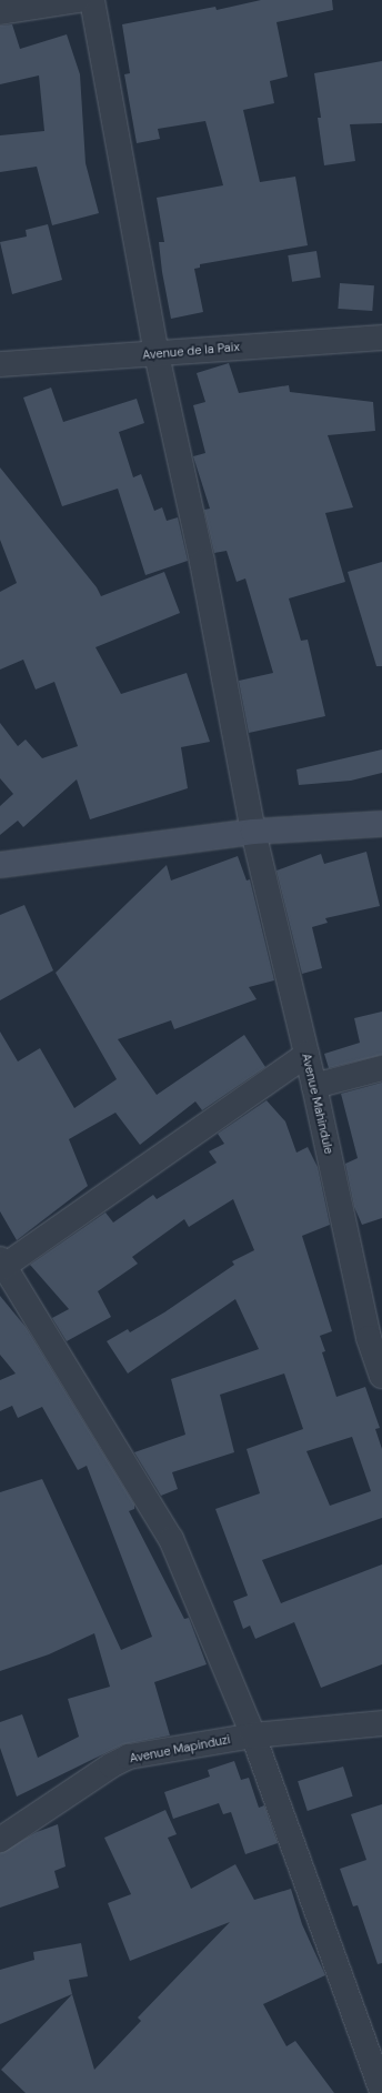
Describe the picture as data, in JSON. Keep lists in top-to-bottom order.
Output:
{
  "streets": {
    "street": ["Avenue de la Paix", "Avenue Mahindule", "Avenue Mapinduzi"]
  },
  "crossings": [
    ["Avenue de la Paix", "Avenue Mahindule"]
  ]
}
